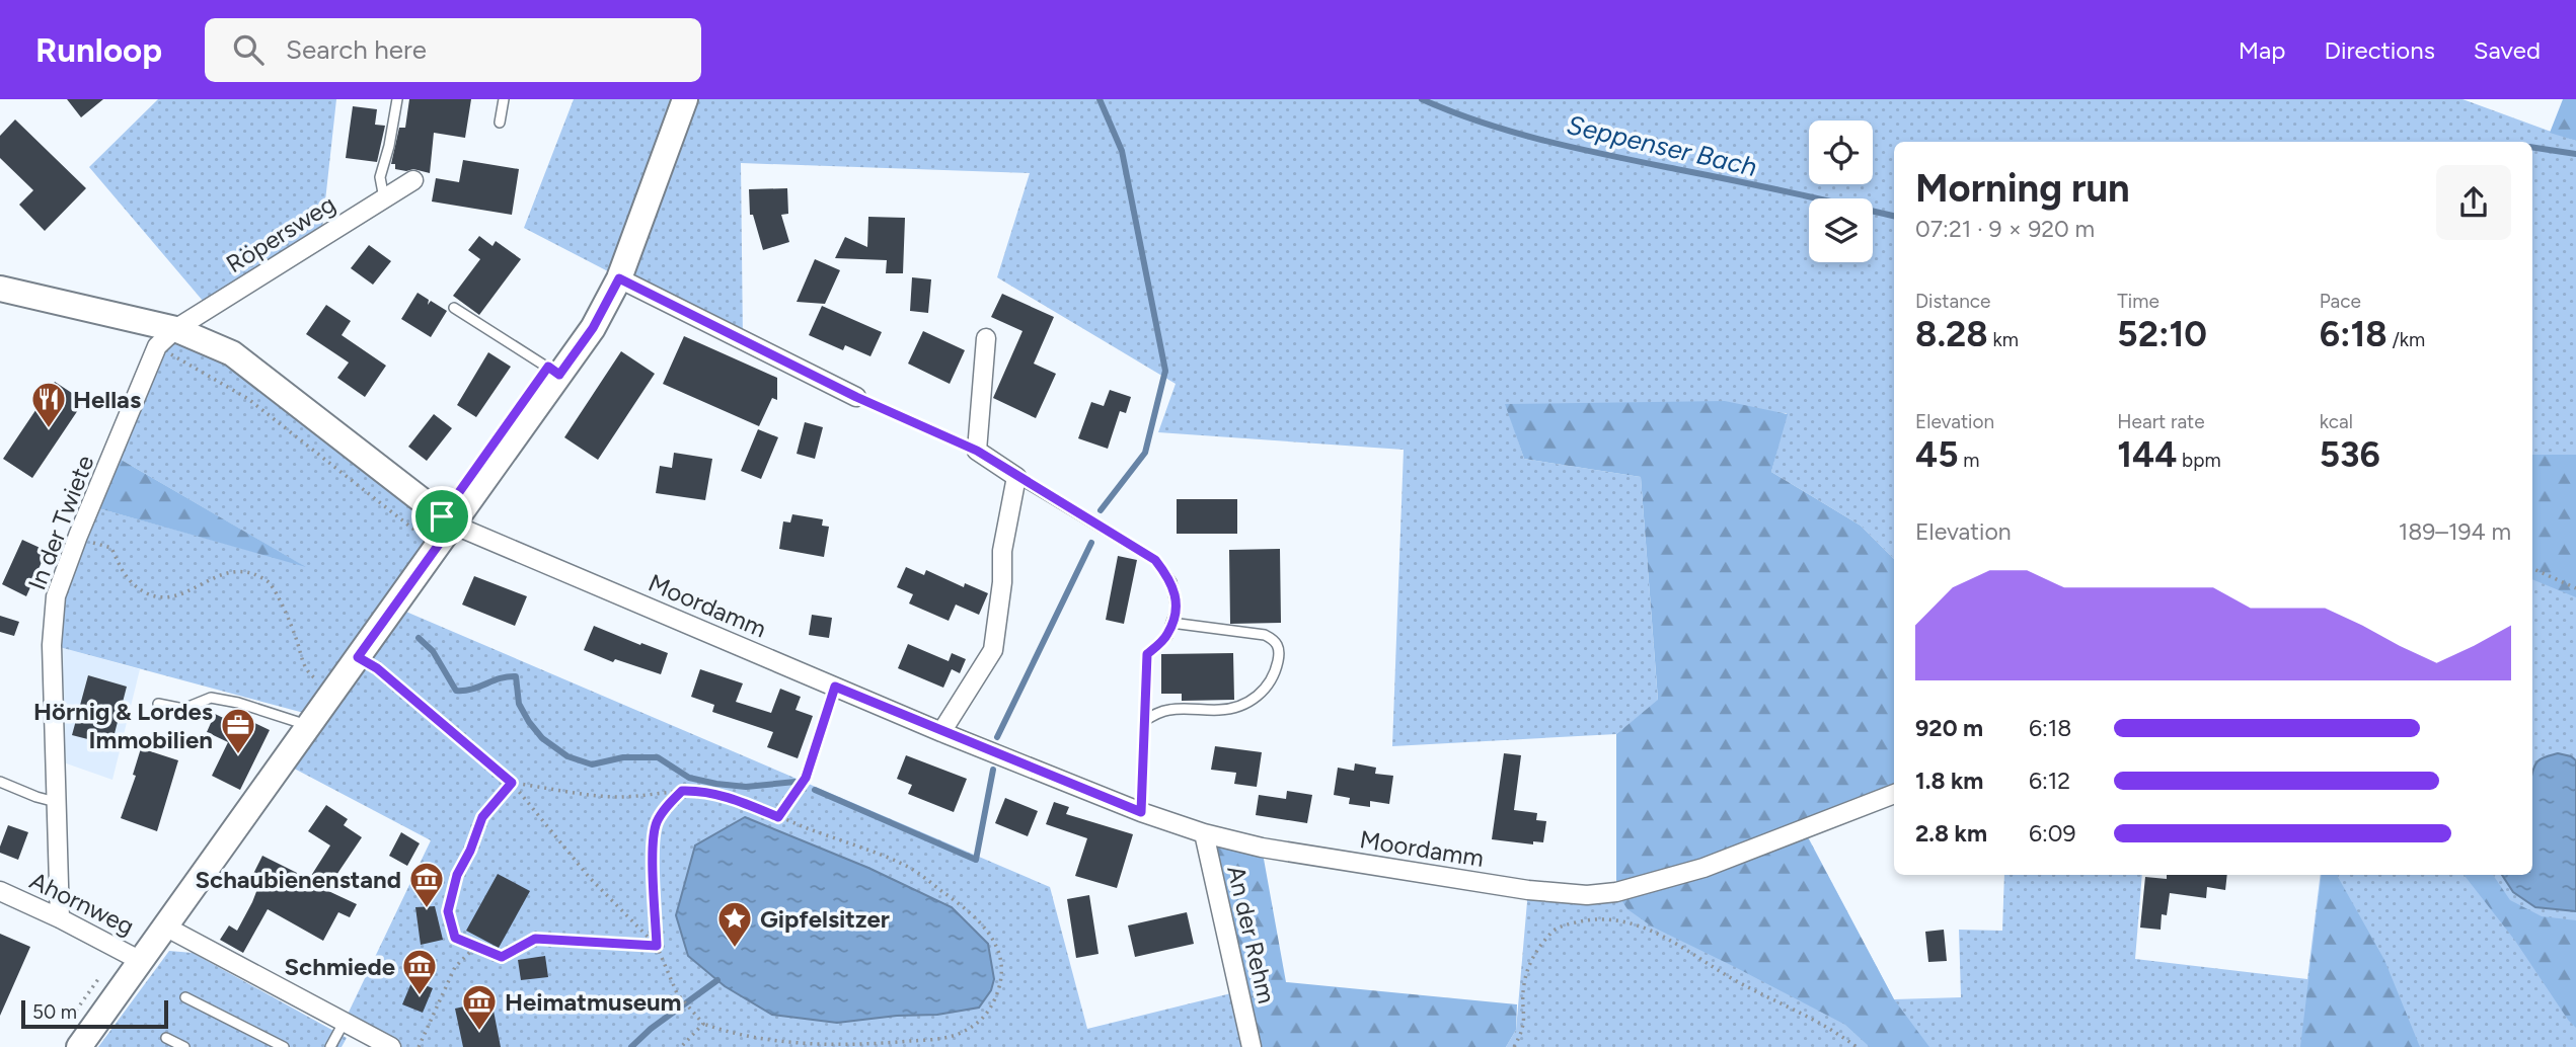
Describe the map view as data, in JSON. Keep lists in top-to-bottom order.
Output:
{
  "streets": {
    "street": [
      "Röpersweg",
      "In der Twiete",
      "Moordamm",
      "Ahornweg",
      "An der Rehm"
    ]
  },
  "crossings": [
    ["Röpersweg", "In der Twiete"],
    ["In der Twiete", "Ahornweg"],
    ["Moordamm", "An der Rehm"]
  ],
  "water": ["Seppenser Bach"],
  "places": {
    "restaurant": ["Hellas"],
    "office": ["Hörnig & Lordes Immobilien"],
    "museum": ["Schaubienenstand", "Schmiede", "Heimatmuseum"],
    "place": ["Gipfelsitzer"]
  },
  "scale_bar": "50 m",
  "page": {
    "header": "Runloop",
    "search": "Search here",
    "nav": ["Map", "Directions", "Saved"],
    "heading": ["Morning run", "07:21 · 9 × 920 m"],
    "stats": [
      ["Distance", "8.28 km"],
      ["Time", "52:10"],
      ["Pace", "6:18 /km"],
      ["Elevation", "45 m"],
      ["Heart rate", "144 bpm"],
      ["kcal", "536"]
    ],
    "chart": ["Elevation", "189–194 m"],
    "list": [
      {
        "name": "920 m",
        "note": "6:18"
      },
      {
        "name": "1.8 km",
        "note": "6:12"
      },
      {
        "name": "2.8 km",
        "note": "6:09"
      }
    ],
    "scale": "50 m"
  }
}
